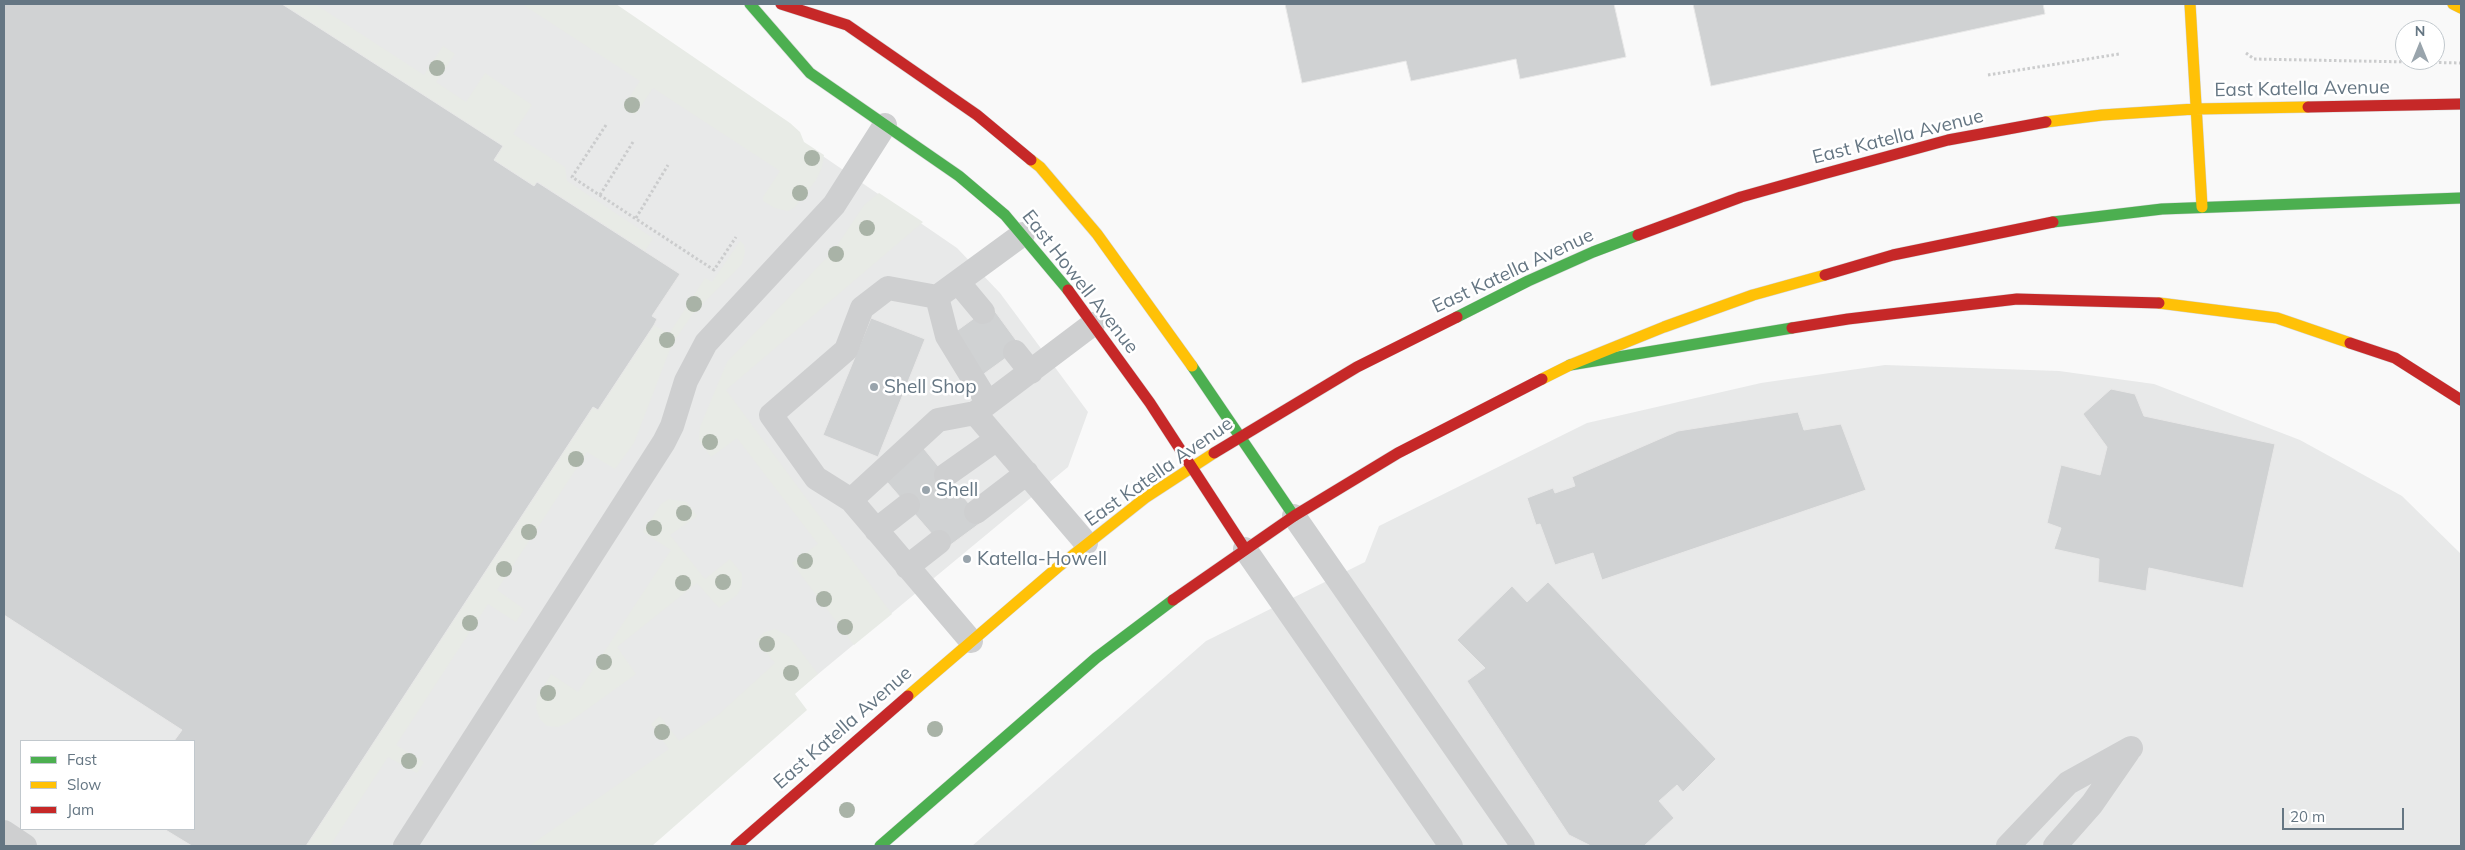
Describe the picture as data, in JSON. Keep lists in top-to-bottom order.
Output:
{
  "streets": {
    "main road": ["East Katella Avenue", "East Howell Avenue"]
  },
  "crossings": [
    ["East Katella Avenue", "East Howell Avenue"]
  ],
  "places": ["Shell Shop", "Shell", "Katella-Howell"],
  "legend": ["Fast", "Slow", "Jam"],
  "scale_bar": "20 m",
  "north": "top"
}
